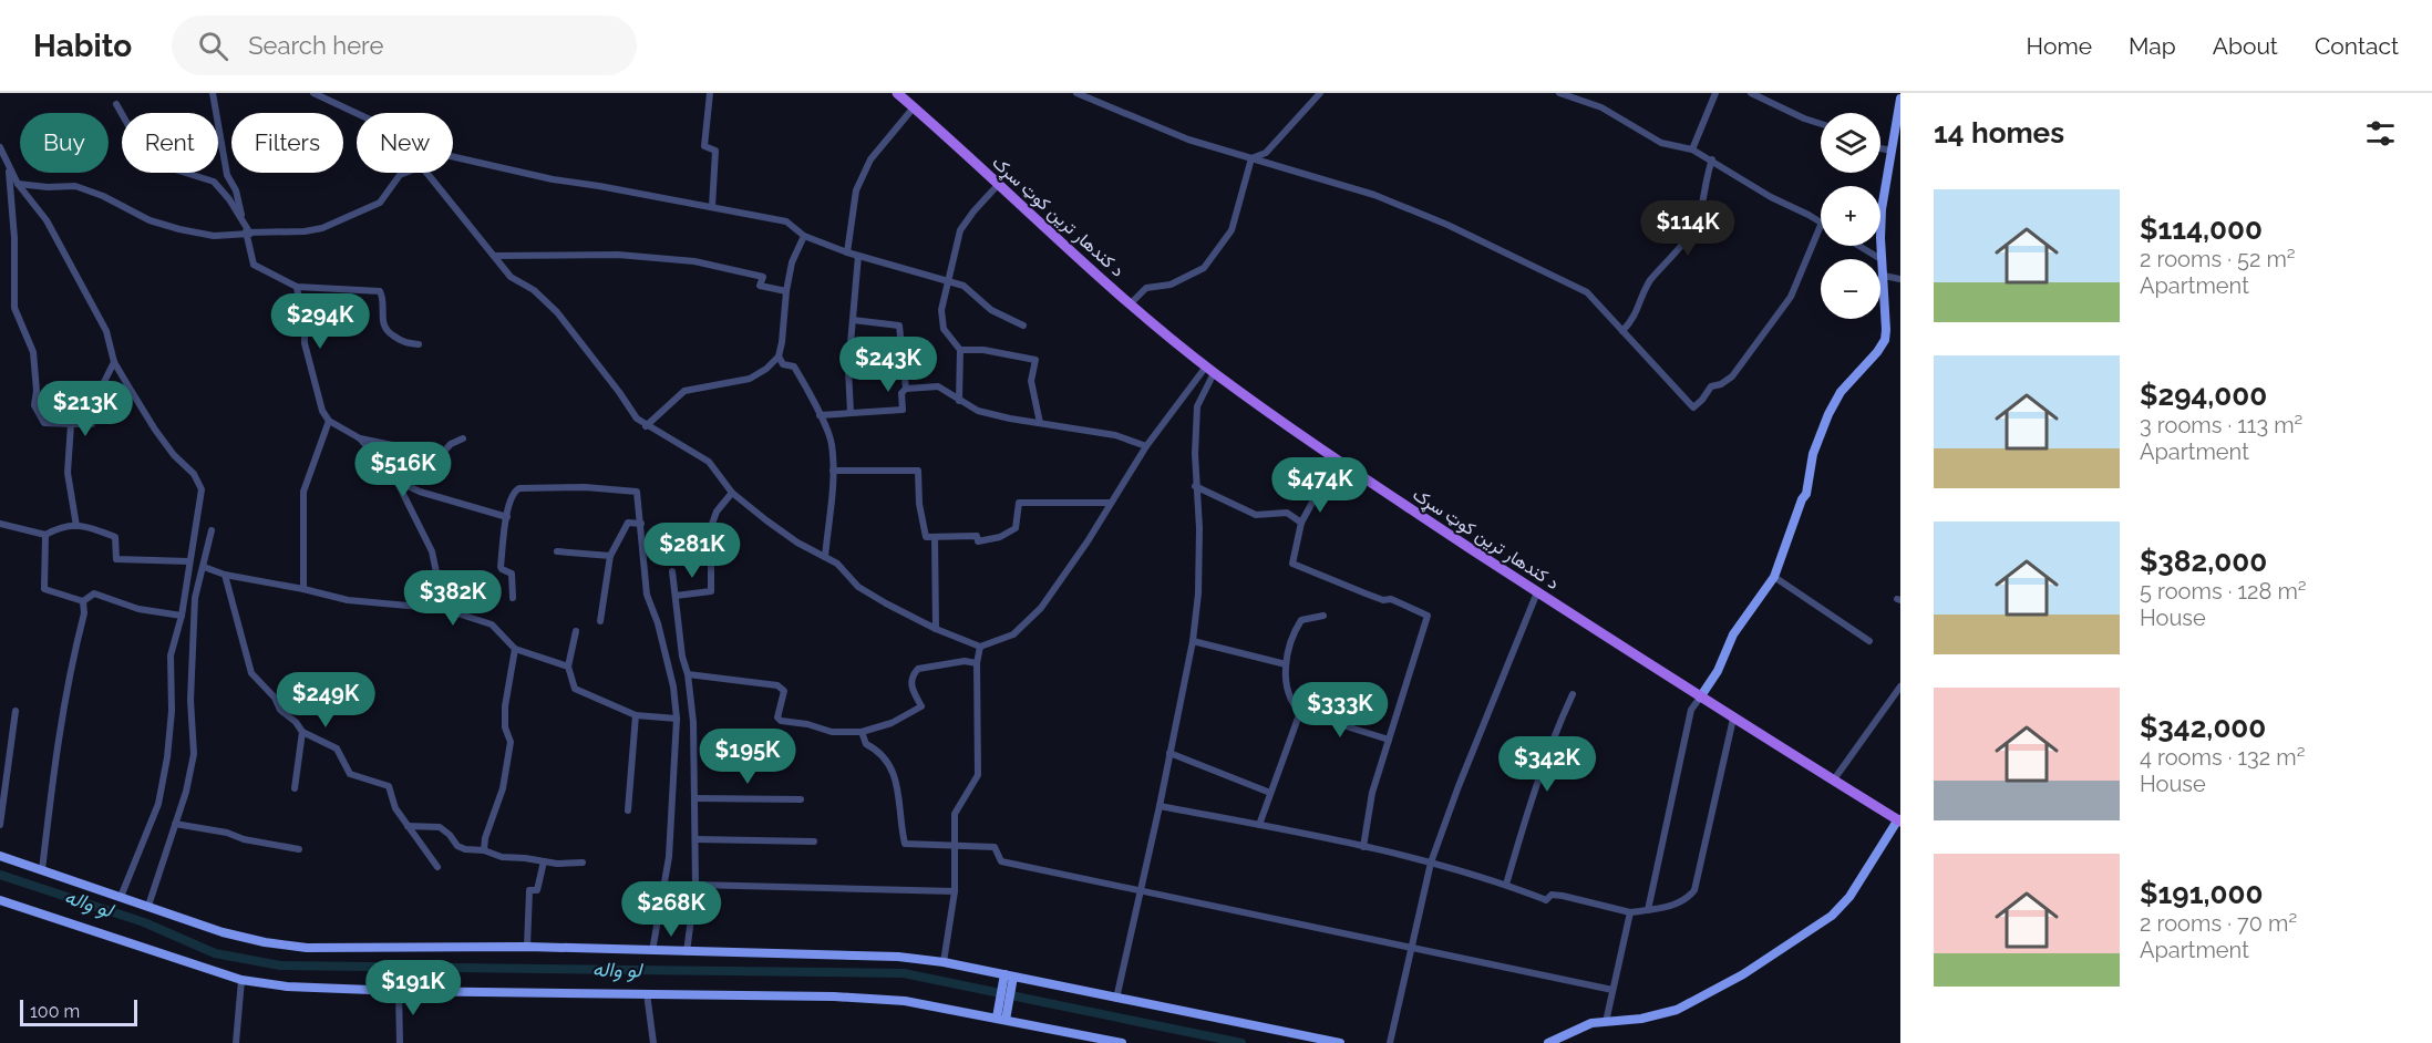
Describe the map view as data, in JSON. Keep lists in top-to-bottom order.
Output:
{
  "streets": {
    "main road": ["د کندهار ترين کوټ سړک"]
  },
  "water": ["لو واله"],
  "scale_bar": "100 m",
  "page": {
    "header": "Habito",
    "search": "Search here",
    "nav": [
      "Home",
      "Map",
      "About",
      "Contact"
    ],
    "heading": "14 homes",
    "map_buttons": ["+", "−"],
    "chip": [
      "Buy",
      "Rent",
      "Filters",
      "New"
    ],
    "list": [
      {
        "name": "$114,000",
        "note": "2 rooms · 52 m² · Apartment"
      },
      {
        "name": "$294,000",
        "note": "3 rooms · 113 m² · Apartment"
      },
      {
        "name": "$382,000",
        "note": "5 rooms · 128 m² · House"
      },
      {
        "name": "$342,000",
        "note": "4 rooms · 132 m² · House"
      },
      {
        "name": "$191,000",
        "note": "2 rooms · 70 m² · Apartment"
      }
    ],
    "price": [
      "$114K",
      "$294K",
      "$243K",
      "$213K",
      "$516K",
      "$474K",
      "$281K",
      "$382K",
      "$249K",
      "$333K",
      "$195K",
      "$342K",
      "$268K",
      "$191K"
    ],
    "scale": "100 m"
  }
}
